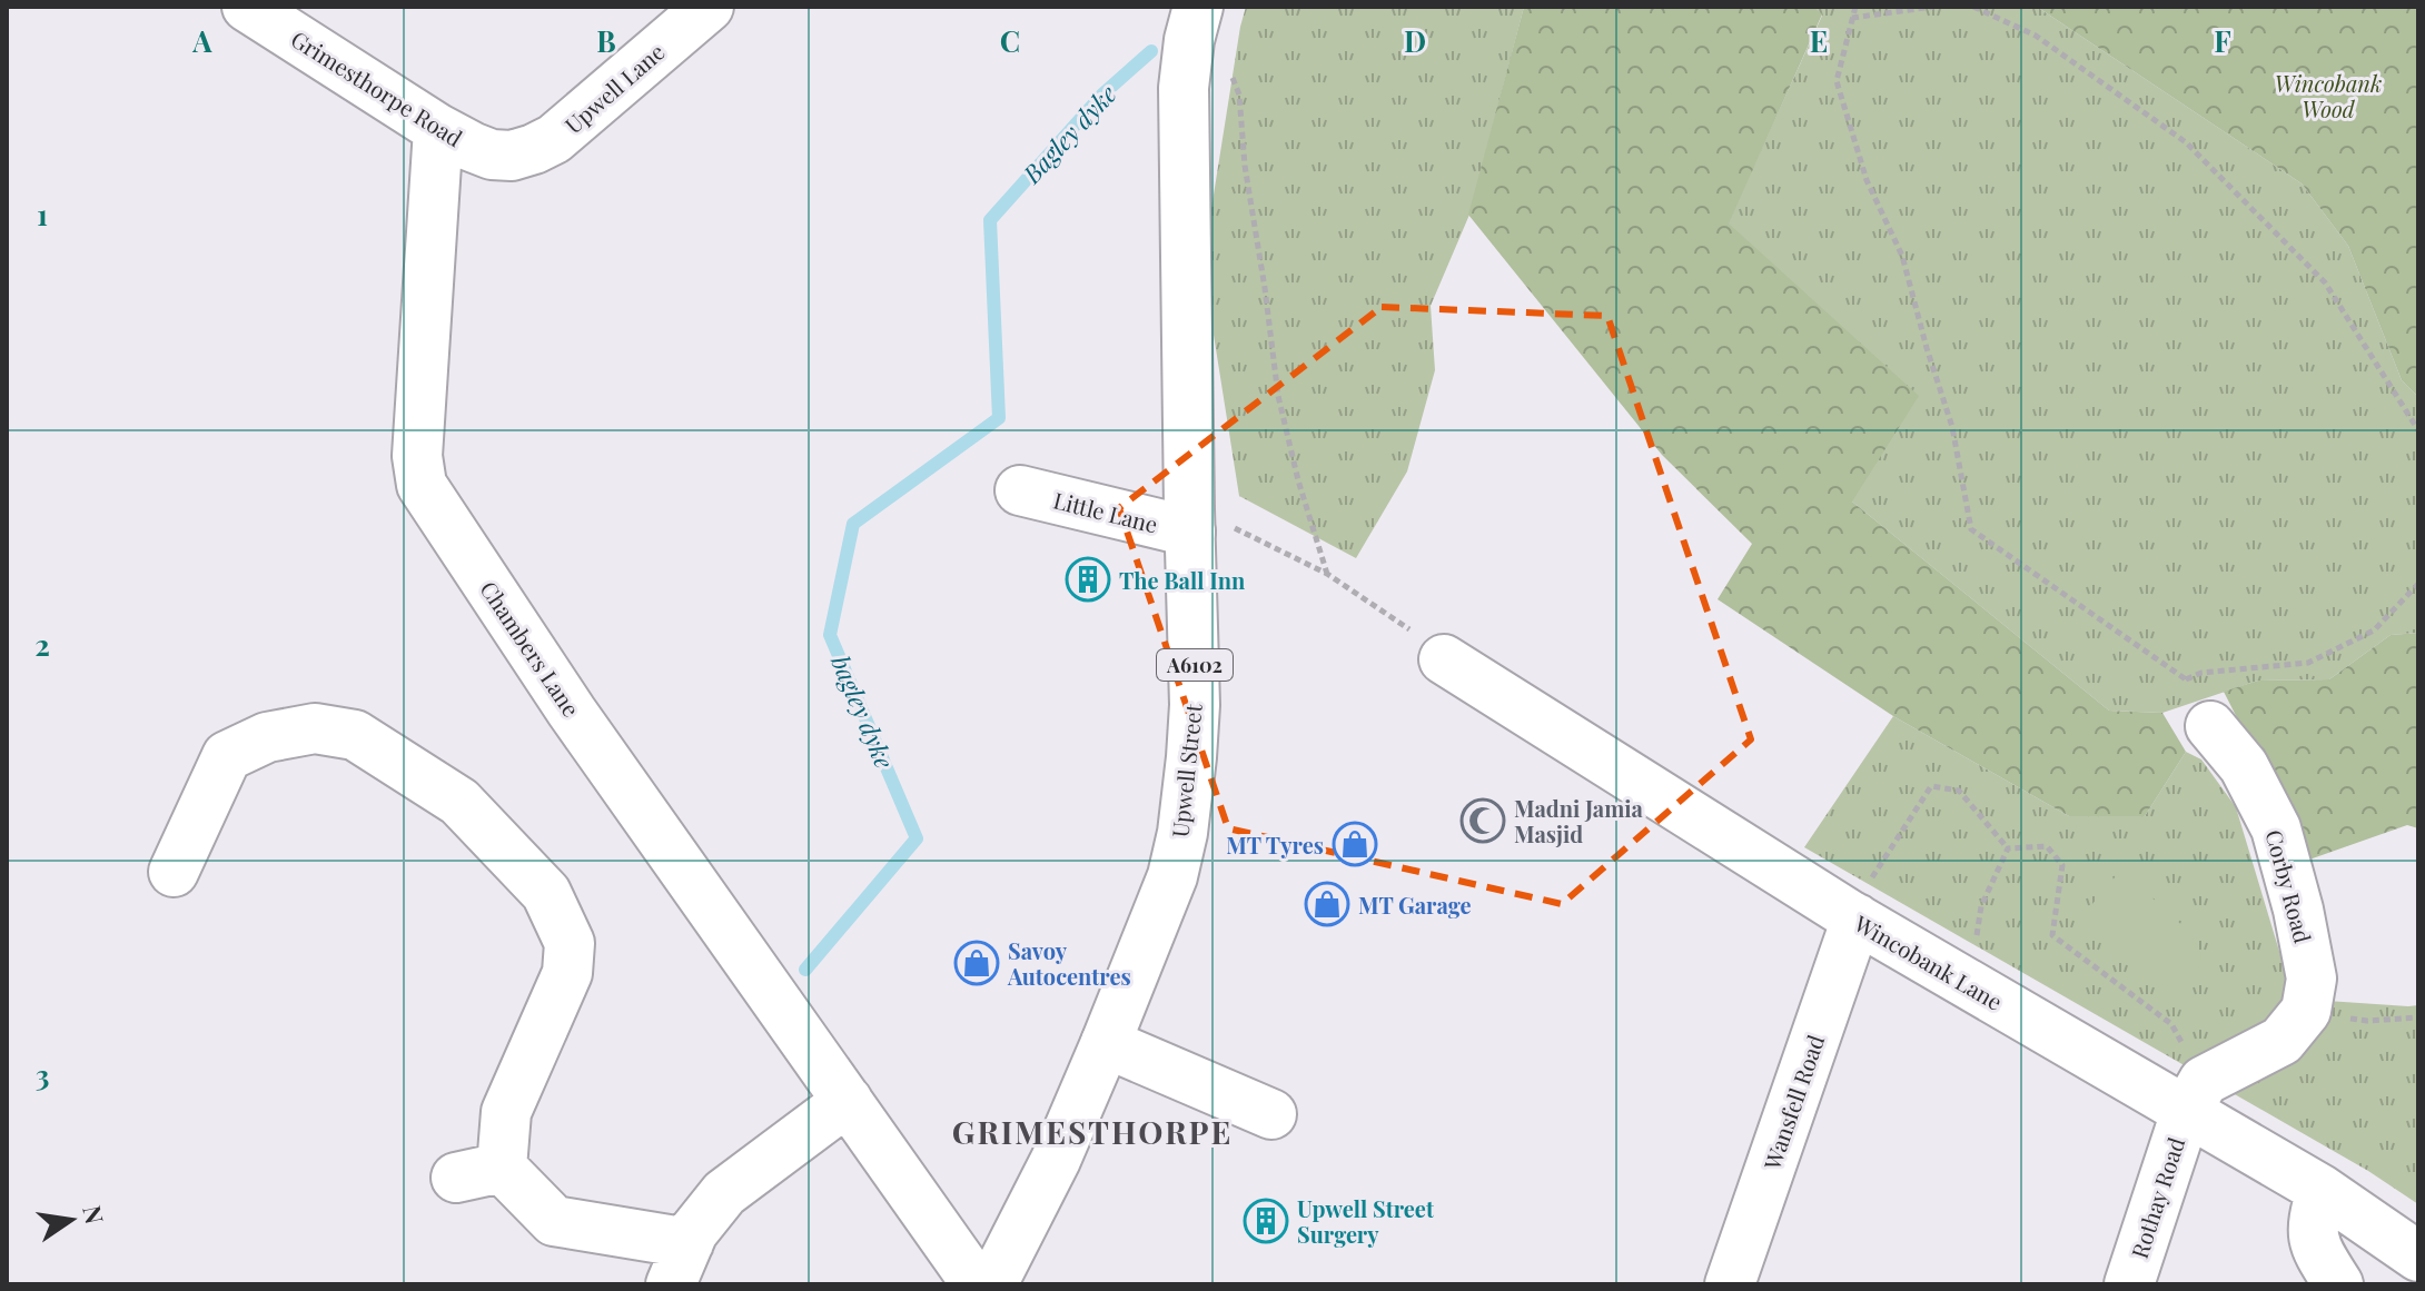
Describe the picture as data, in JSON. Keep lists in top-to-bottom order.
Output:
{
  "streets": {
    "street": [
      "Grimesthorpe Road",
      "Upwell Lane",
      "Little Lane",
      "Chambers Lane",
      "A6102",
      "Upwell Street",
      "Corby Road",
      "Wincobank Lane",
      "Wansfell Road",
      "Rothay Road"
    ]
  },
  "crossings": [
    ["Grimesthorpe Road", "Upwell Lane"],
    ["Grimesthorpe Road", "Chambers Lane"],
    ["Little Lane", "Upwell Street"],
    ["Wincobank Lane", "Wansfell Road"],
    ["Wincobank Lane", "Rothay Road"]
  ],
  "districts": ["GRIMESTHORPE"],
  "water": ["Bagley dyke", "bagley dyke"],
  "parks": ["Wincobank Wood"],
  "places": {
    "building": ["The Ball Inn", "Upwell Street Surgery"],
    "mosque": ["Madni Jamia Masjid"],
    "shop": ["MT Tyres", "MT Garage", "Savoy Autocentres"]
  },
  "north": "right",
  "grid": {
    "columns": [
      "A",
      "B",
      "C",
      "D",
      "E",
      "F"
    ],
    "rows": ["1", "2", "3"]
  }
}
